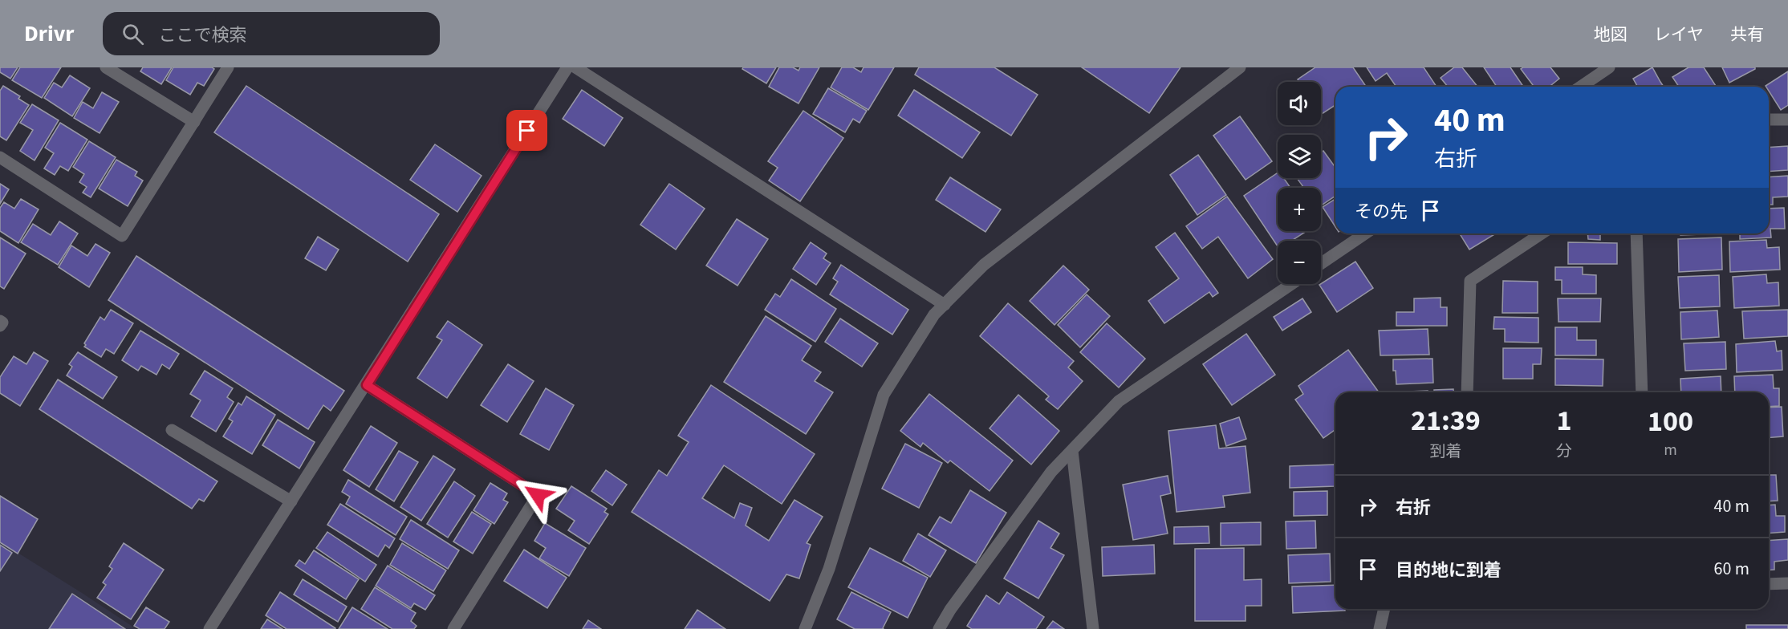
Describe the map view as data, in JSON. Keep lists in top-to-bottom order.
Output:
{
  "page": {
    "header": "Drivr",
    "search": "ここで検索",
    "nav": ["地図", "レイヤ", "共有"],
    "map_buttons": ["+", "−"],
    "turn": ["40 m", "右折"],
    "then": "その先",
    "eta": [
      "21:39",
      "到着",
      "1",
      "分",
      "100",
      "m"
    ],
    "list": [
      {
        "name": "右折",
        "value": "40 m"
      },
      {
        "name": "目的地に到着",
        "value": "60 m"
      }
    ]
  }
}
